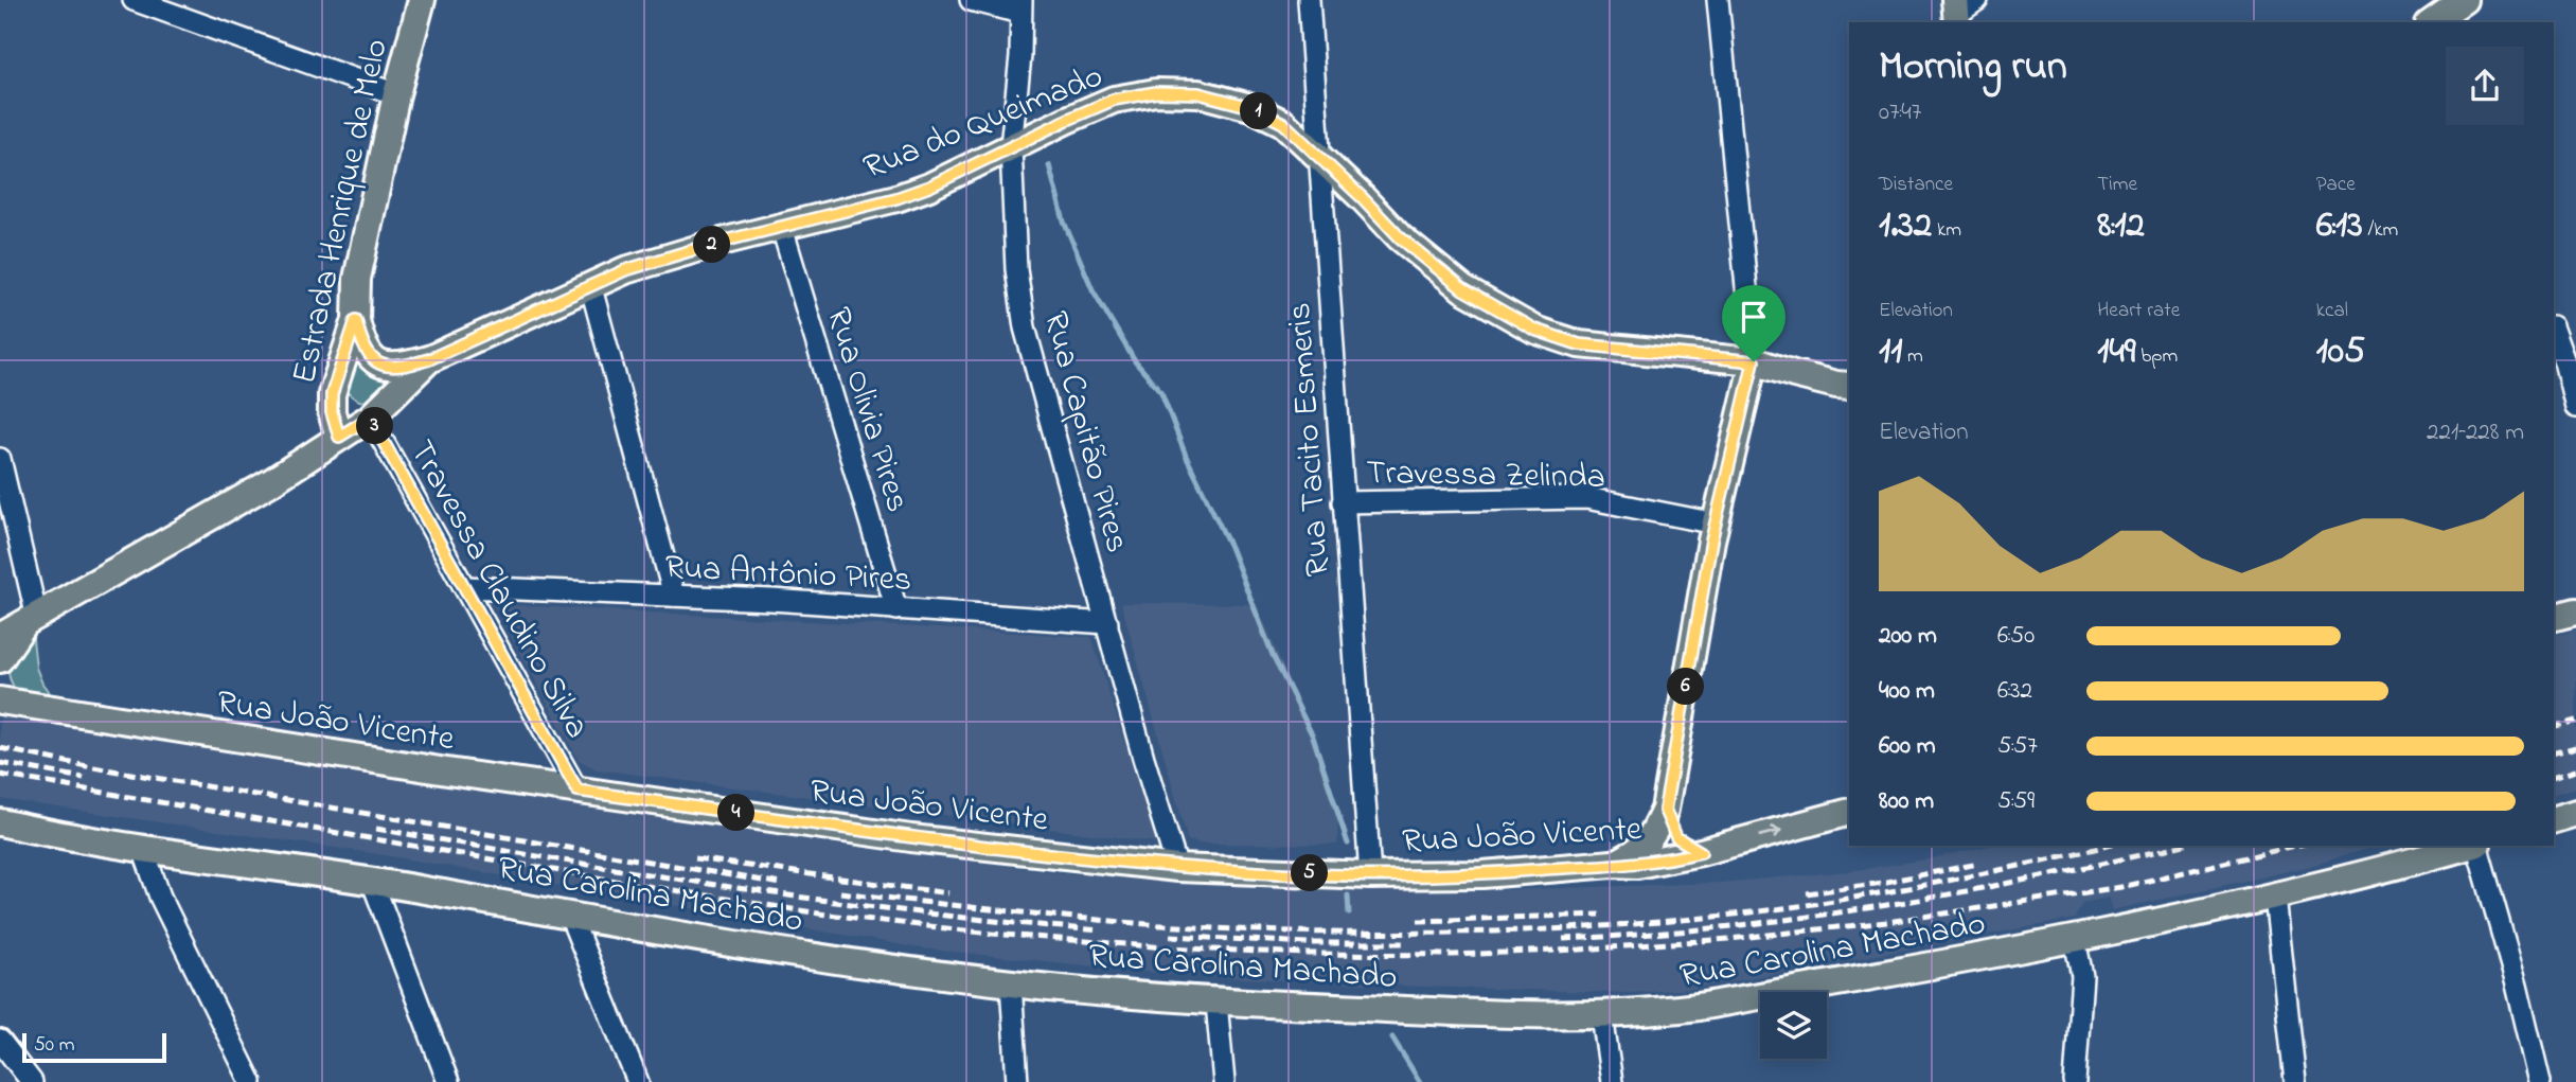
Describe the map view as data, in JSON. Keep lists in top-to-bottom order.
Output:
{
  "streets": {
    "main road": [
      "Rua do Queimado",
      "Estrada Henrique de Melo",
      "Rua João Vicente",
      "Rua Carolina Machado"
    ],
    "street": [
      "Rua Olivia Pires",
      "Rua Capitão Pires",
      "Rua Tacito Esmeris",
      "Travessa Zelinda",
      "Rua Antônio Pires",
      "Travessa Claudino Silva"
    ]
  },
  "crossings": [
    ["Rua do Queimado", "Estrada Henrique de Melo"],
    ["Rua do Queimado", "Rua Olivia Pires"],
    ["Rua do Queimado", "Rua Capitão Pires"],
    ["Rua do Queimado", "Rua Tacito Esmeris"],
    ["Rua do Queimado", "Travessa Claudino Silva"],
    ["Rua Olivia Pires", "Rua Antônio Pires"],
    ["Rua Capitão Pires", "Rua Antônio Pires"],
    ["Rua Capitão Pires", "Rua João Vicente"],
    ["Rua Tacito Esmeris", "Travessa Zelinda"],
    ["Rua Tacito Esmeris", "Rua João Vicente"],
    ["Rua Antônio Pires", "Travessa Claudino Silva"],
    ["Travessa Claudino Silva", "Rua João Vicente"]
  ],
  "scale_bar": "50 m",
  "page": {
    "heading": ["Morning run", "07:47"],
    "pins": [
      "1",
      "2",
      "3",
      "6",
      "4",
      "5"
    ],
    "stats": [
      ["Distance", "1.32 km"],
      ["Time", "8:12"],
      ["Pace", "6:13 /km"],
      ["Elevation", "11 m"],
      ["Heart rate", "149 bpm"],
      ["kcal", "105"]
    ],
    "chart": ["Elevation", "221–228 m"],
    "list": [
      {
        "name": "200 m",
        "note": "6:50"
      },
      {
        "name": "400 m",
        "note": "6:32"
      },
      {
        "name": "600 m",
        "note": "5:57"
      },
      {
        "name": "800 m",
        "note": "5:59"
      }
    ],
    "scale": "50 m"
  }
}
